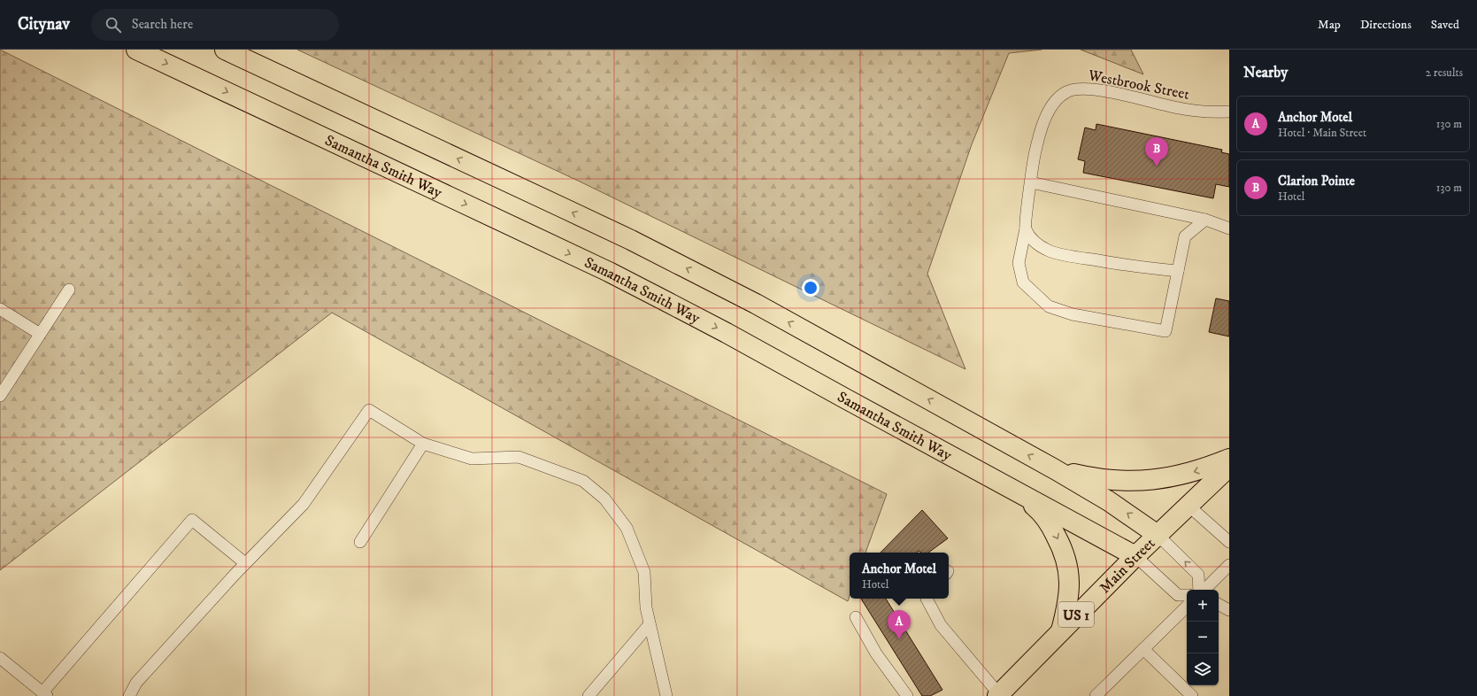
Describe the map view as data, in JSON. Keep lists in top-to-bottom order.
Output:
{
  "streets": {
    "main road": ["Samantha Smith Way", "Main Street", "US 1"],
    "lane": ["Westbrook Street"]
  },
  "crossings": [
    ["Samantha Smith Way", "Main Street"]
  ],
  "page": {
    "header": "Citynav",
    "search": "Search here",
    "nav": ["Map", "Directions", "Saved"],
    "heading": ["Nearby", "2 results"],
    "list": [
      {
        "mark": "A",
        "name": "Anchor Motel",
        "note": "Hotel · Main Street",
        "value": "130 m"
      },
      {
        "mark": "B",
        "name": "Clarion Pointe",
        "note": "Hotel",
        "value": "130 m"
      }
    ],
    "pins": ["B", "A"],
    "popup": ["Anchor Motel", "Hotel"],
    "map_buttons": ["+", "−"]
  }
}
